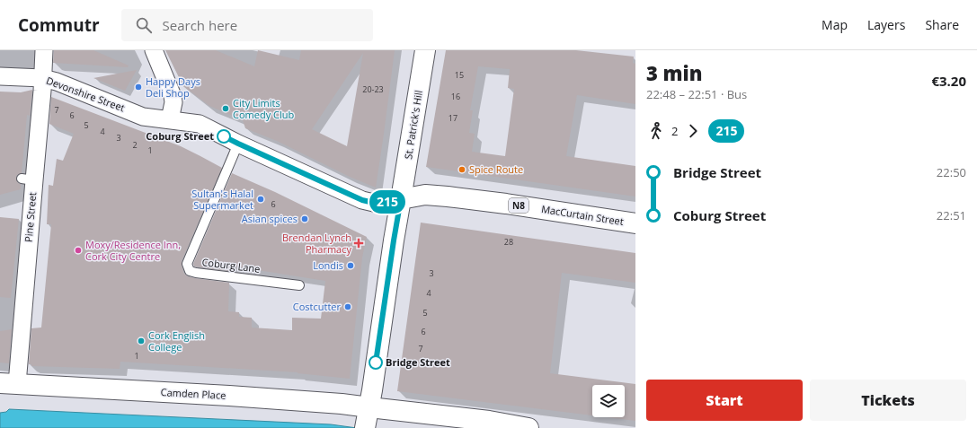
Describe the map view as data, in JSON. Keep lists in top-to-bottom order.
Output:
{
  "streets": {
    "main road": [
      "St. Patrick's Hill",
      "N8",
      "MacCurtain Street",
      "Camden Place"
    ],
    "street": ["Devonshire Street", "Pine Street"],
    "lane": ["Coburg Lane"]
  },
  "crossings": [
    ["Devonshire Street", "Pine Street"],
    ["St. Patrick's Hill", "MacCurtain Street"],
    ["Pine Street", "Camden Place"]
  ],
  "places": {
    "other": [
      "Happy Days Deli Shop",
      "City Limits Comedy Club",
      "Coburg Street",
      "Spice Route",
      "Sultan's Halal Supermarket",
      "Asian spices",
      "Moxy/Residence Inn, Cork City Centre",
      "Londis",
      "Costcutter",
      "Cork English College",
      "Bridge Street"
    ],
    "health": ["Brendan Lynch Pharmacy"]
  },
  "lines": ["bus line 215"],
  "house_numbers": [
    "15",
    "20-23",
    "16",
    "7",
    "6",
    "17",
    "5",
    "4",
    "3",
    "2",
    "1",
    "6",
    "28",
    "3",
    "4",
    "5",
    "6",
    "7",
    "1"
  ],
  "page": {
    "header": "Commutr",
    "search": "Search here",
    "nav": ["Map", "Layers", "Share"],
    "on_map": "215",
    "heading": ["3 min", "22:48 – 22:51 · Bus", "€3.20"],
    "legs": ["2", "215"],
    "list": [
      {
        "name": "Bridge Street",
        "value": "22:50"
      },
      {
        "name": "Coburg Street",
        "value": "22:51"
      }
    ],
    "buttons": ["Start", "Tickets"]
  }
}
